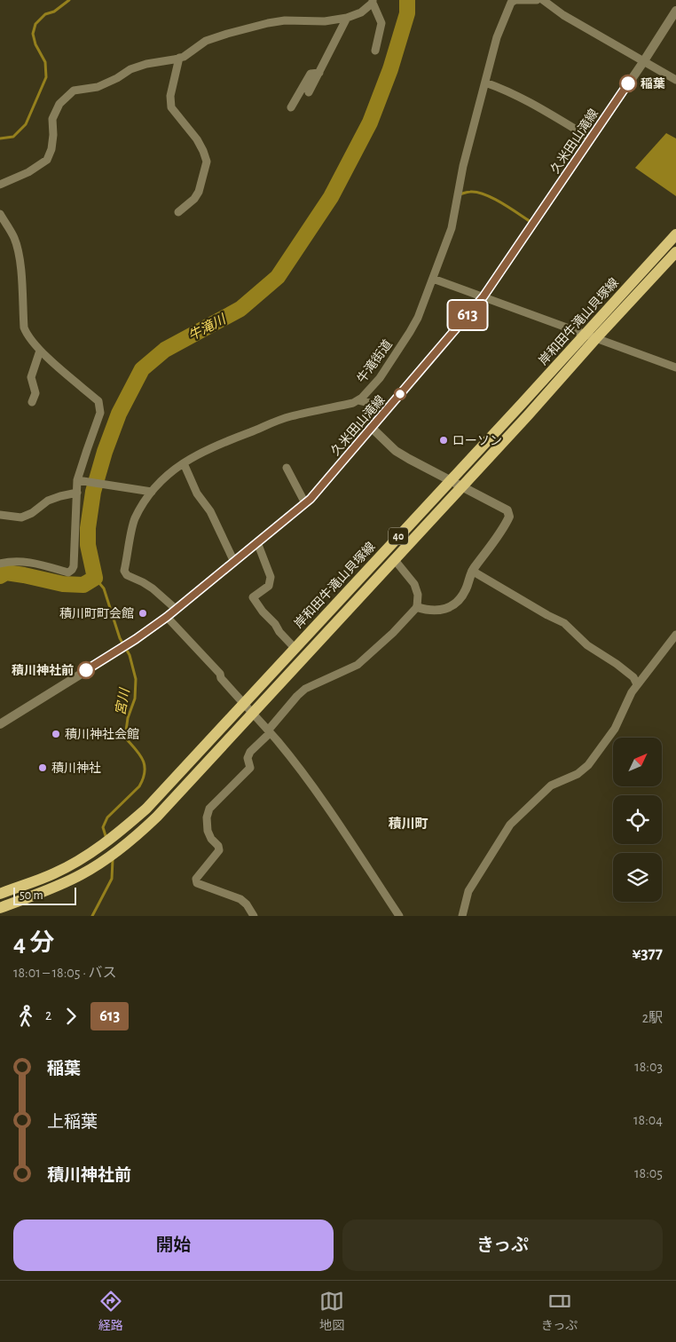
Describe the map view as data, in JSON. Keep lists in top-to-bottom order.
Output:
{
  "streets": {
    "main road": ["岸和田牛滝山貝塚線", "40"],
    "street": ["久米田山滝線", "牛滝街道"]
  },
  "crossings": [
    ["久米田山滝線", "牛滝街道"]
  ],
  "districts": ["積川町"],
  "water": ["牛滝川", "宮川"],
  "places": [
    "稲葉",
    "ローソン",
    "積川町町会館",
    "積川神社前",
    "積川神社会館",
    "積川神社"
  ],
  "lines": ["bus line 613"],
  "scale_bar": "50 m",
  "north": "top right",
  "page": {
    "on_map": "613",
    "scale": "50 m",
    "heading": ["4 分", "18:01 – 18:05 · バス", "¥377"],
    "legs": ["2", "613", "2駅"],
    "list": [
      {
        "name": "稲葉",
        "value": "18:03"
      },
      {
        "name": "上稲葉",
        "value": "18:04"
      },
      {
        "name": "積川神社前",
        "value": "18:05"
      }
    ],
    "buttons": ["開始", "きっぷ"],
    "tabs": ["経路", "地図", "きっぷ"]
  }
}
